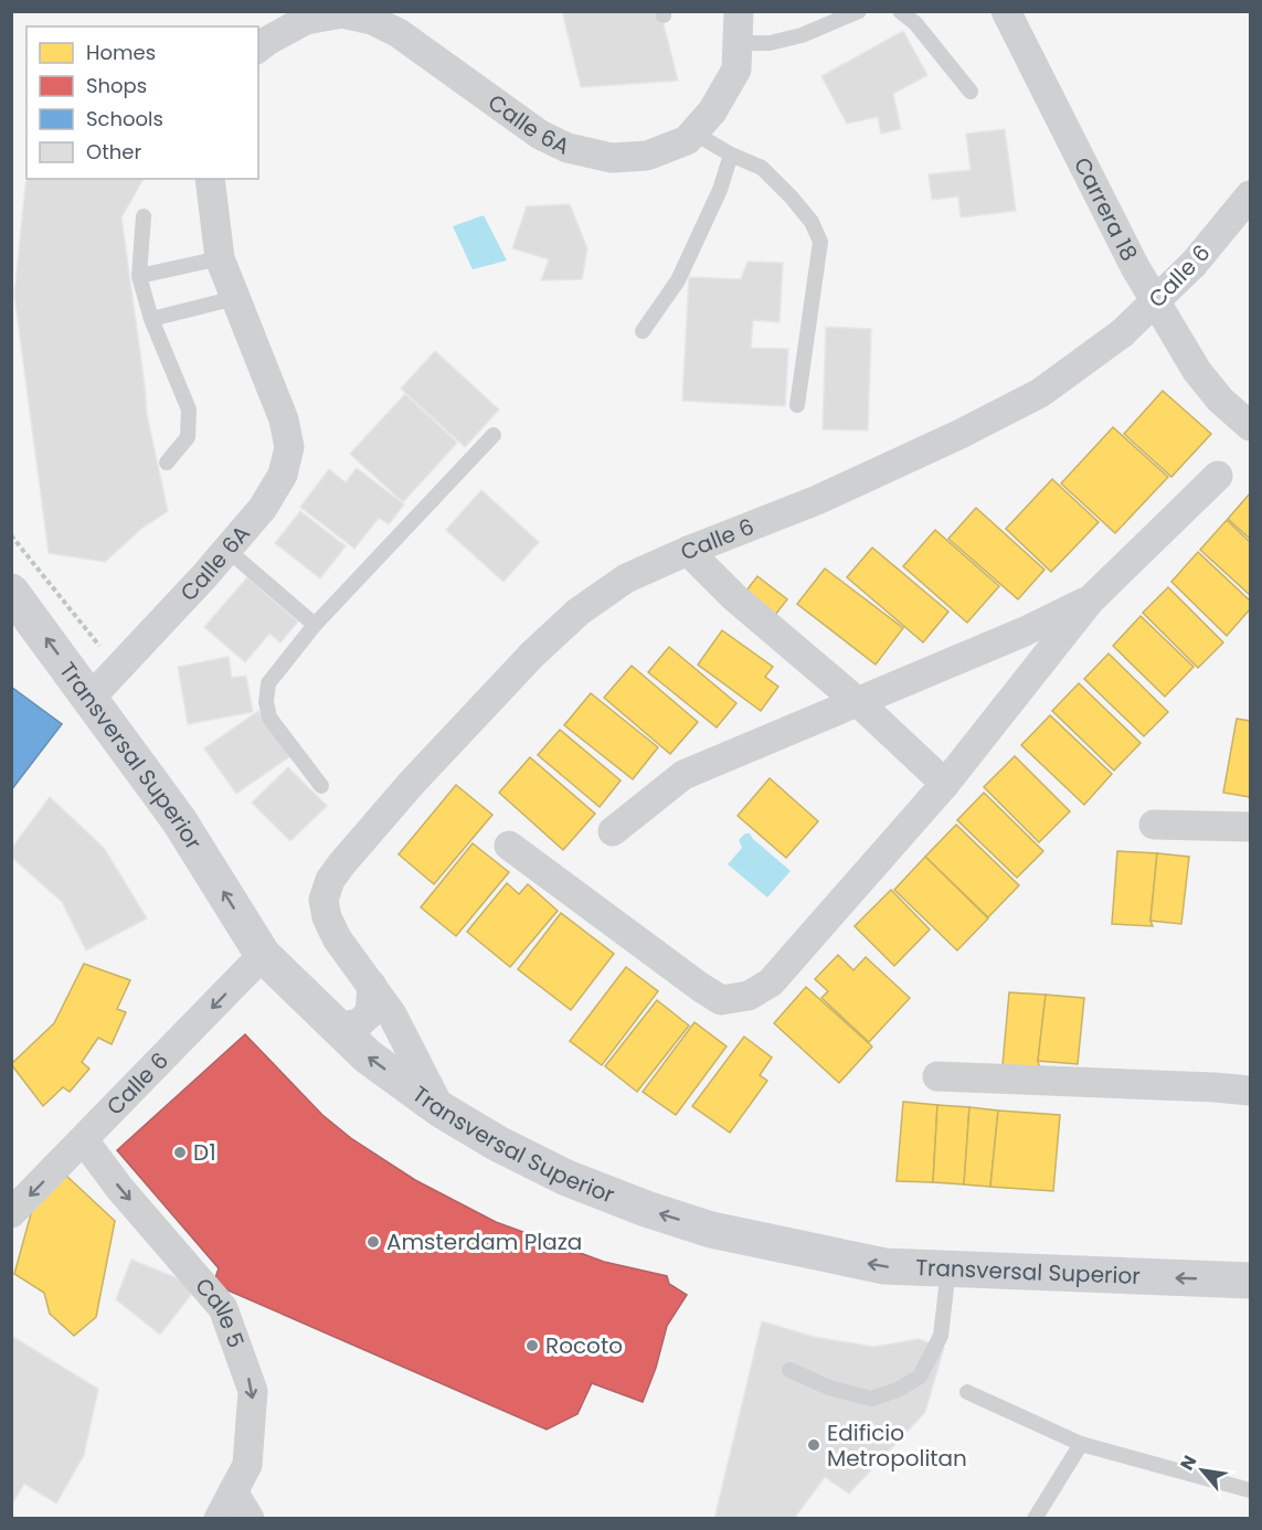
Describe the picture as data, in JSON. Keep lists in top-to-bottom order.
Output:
{
  "streets": {
    "main road": ["Transversal Superior"],
    "street": [
      "Calle 6A",
      "Carrera 18",
      "Calle 6",
      "Calle 5"
    ]
  },
  "crossings": [
    ["Calle 6A", "Transversal Superior"],
    ["Calle 6", "Transversal Superior"],
    ["Calle 6", "Calle 5"]
  ],
  "one_way": ["Transversal Superior", "Calle 5"],
  "places": [
    "D1",
    "Amsterdam Plaza",
    "Rocoto",
    "Edificio Metropolitan"
  ],
  "legend": [
    "Homes",
    "Shops",
    "Schools",
    "Other"
  ],
  "north": "top left"
}
